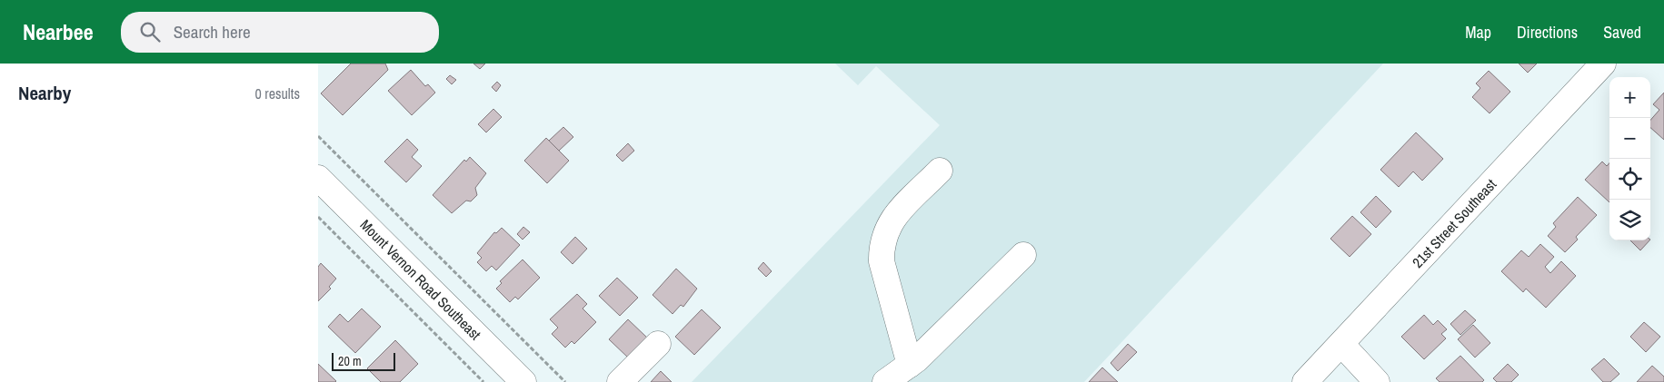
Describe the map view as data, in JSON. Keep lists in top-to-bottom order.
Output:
{
  "streets": {
    "street": ["21st Street Southeast", "Mount Vernon Road Southeast"]
  },
  "scale_bar": "20 m",
  "page": {
    "header": "Nearbee",
    "search": "Search here",
    "nav": ["Map", "Directions", "Saved"],
    "heading": ["Nearby", "0 results"],
    "map_buttons": ["+", "−"],
    "scale": "20 m"
  }
}
